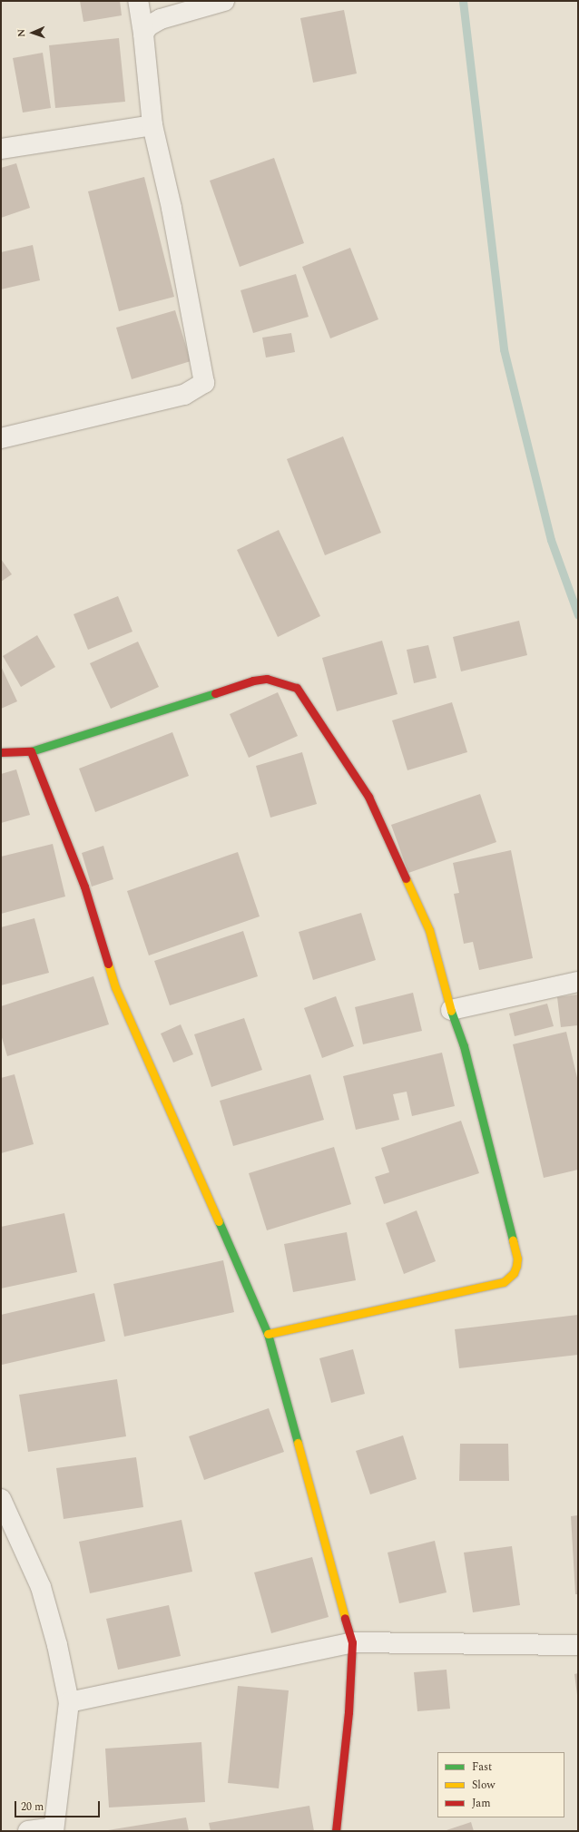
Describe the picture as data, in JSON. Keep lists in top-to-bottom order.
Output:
{
  "legend": ["Fast", "Slow", "Jam"],
  "scale_bar": "20 m",
  "north": "left"
}
